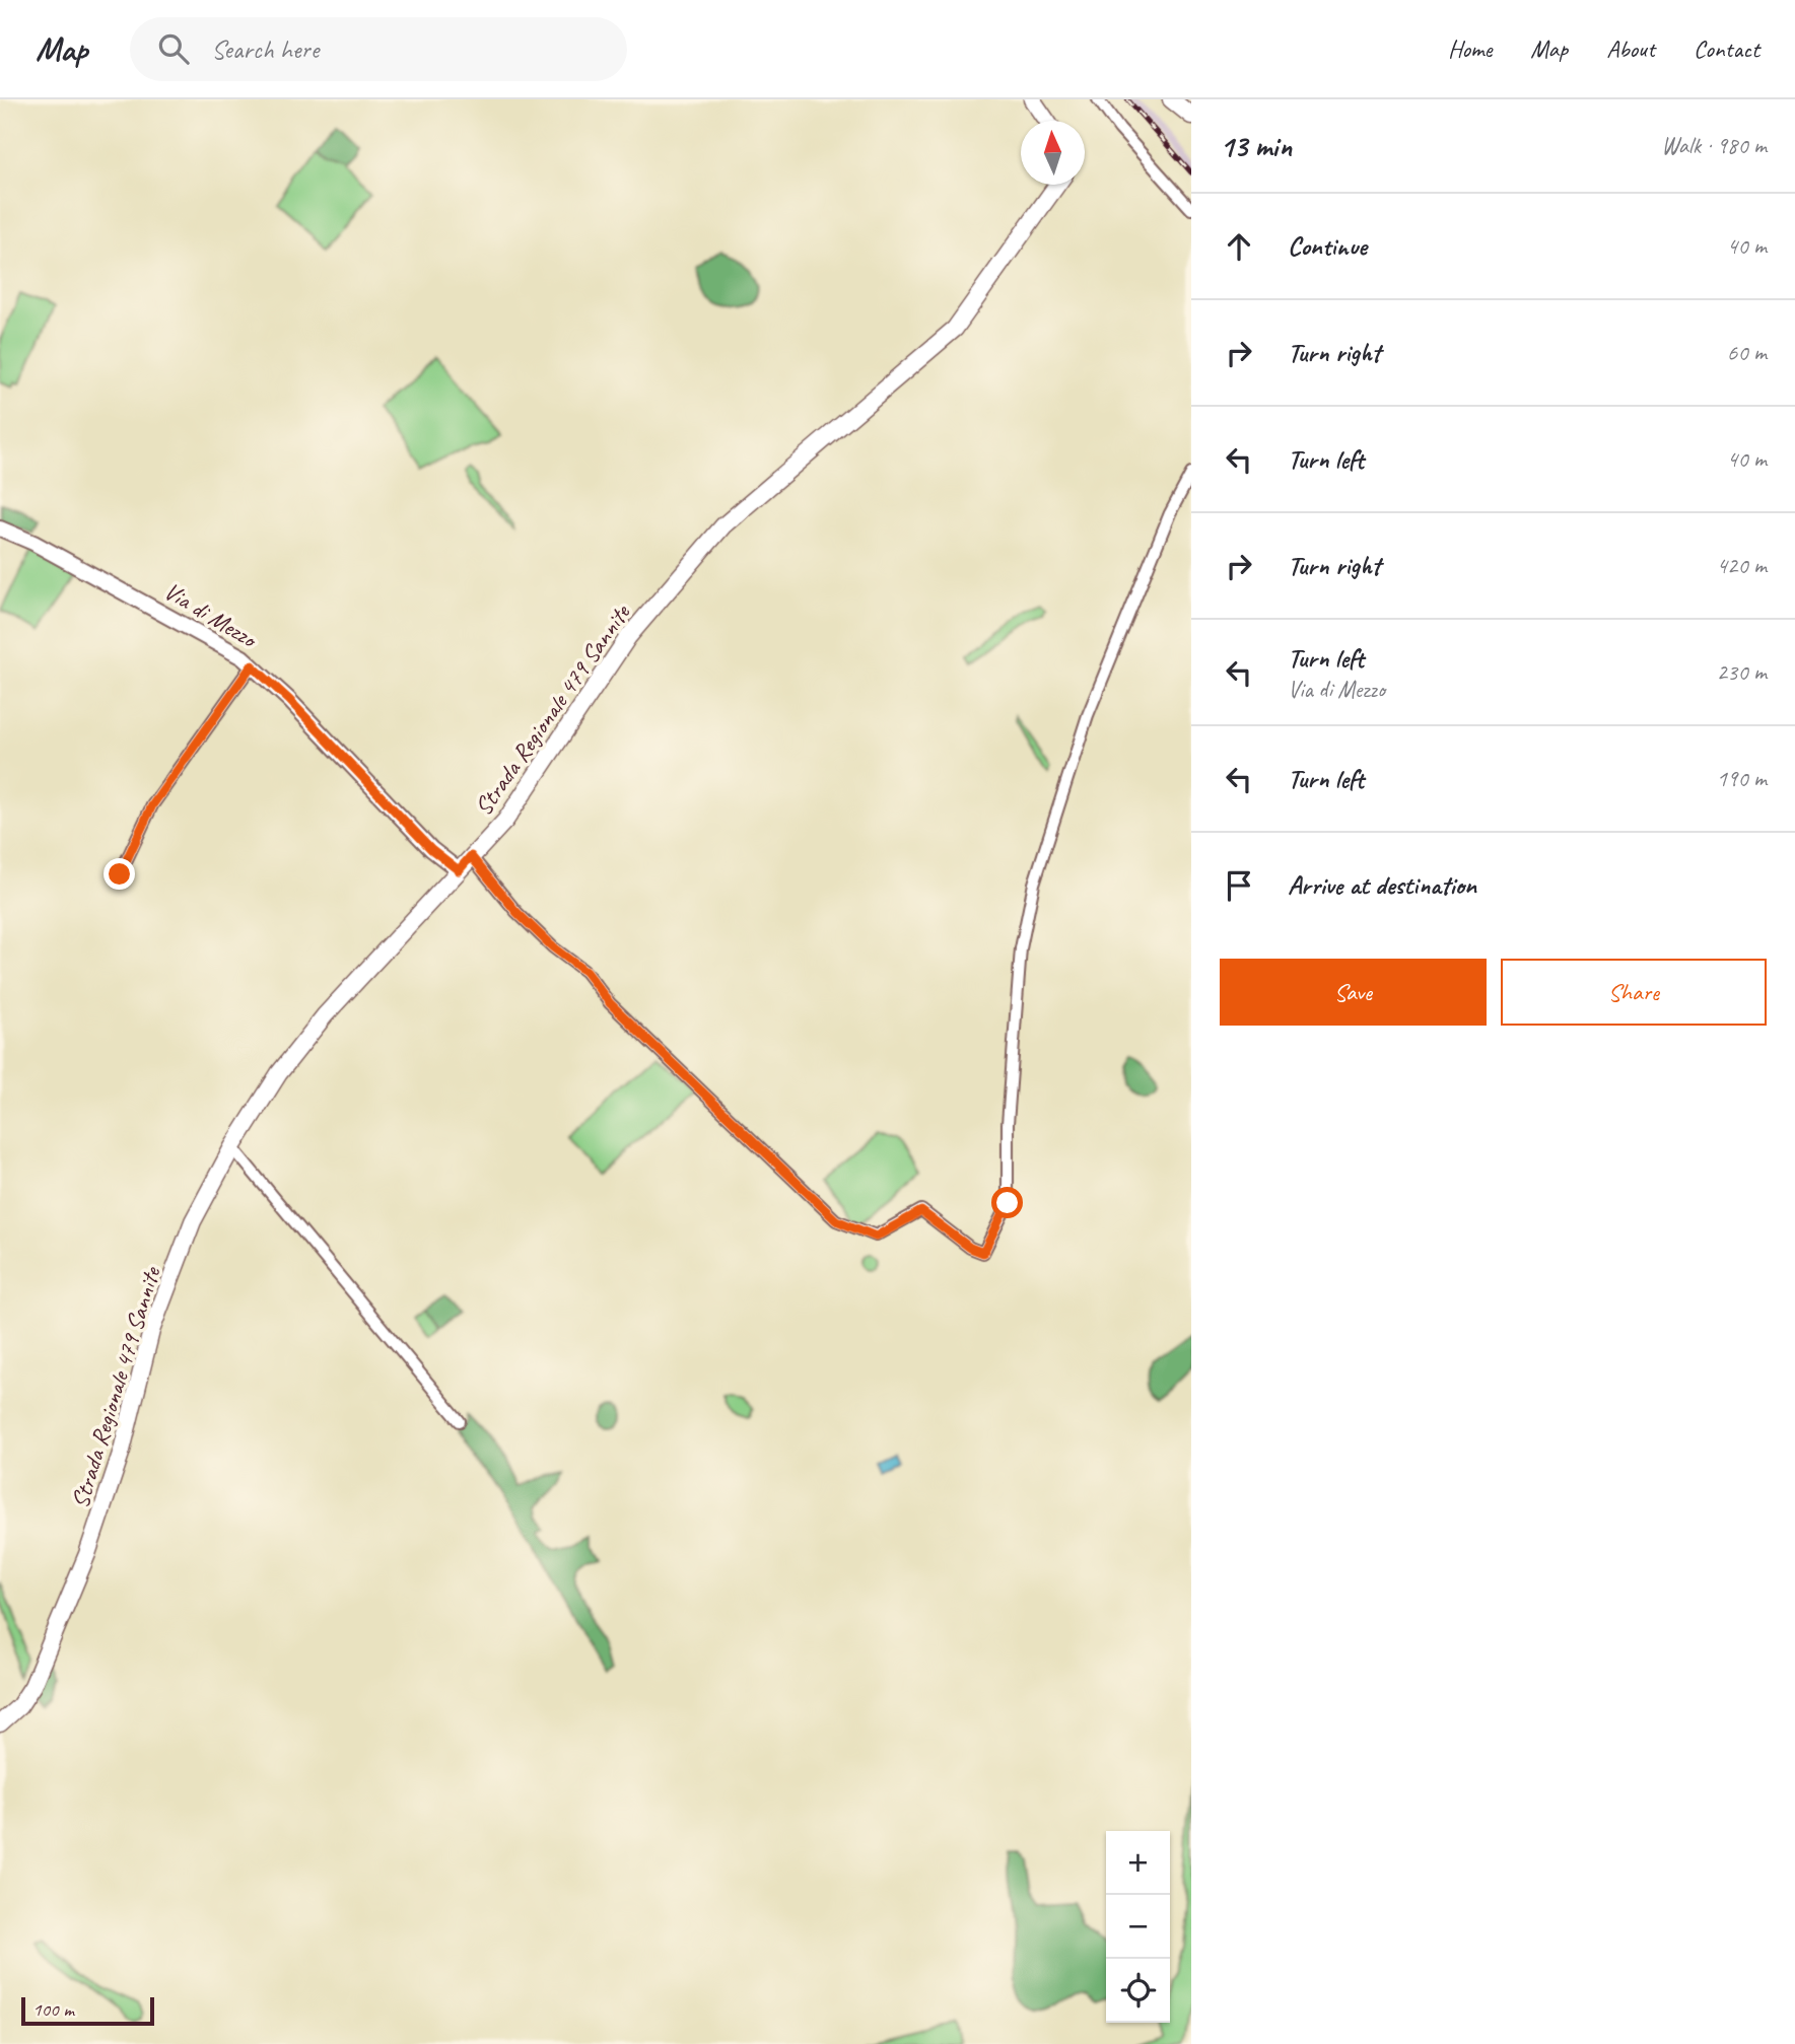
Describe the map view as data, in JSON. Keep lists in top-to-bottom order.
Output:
{
  "streets": {
    "main road": ["Via di Mezzo", "Strada Regionale 479 Sannite"]
  },
  "crossings": [
    ["Via di Mezzo", "Strada Regionale 479 Sannite"]
  ],
  "scale_bar": "100 m",
  "north": "top",
  "page": {
    "header": "Map",
    "search": "Search here",
    "nav": [
      "Home",
      "Map",
      "About",
      "Contact"
    ],
    "heading": ["13 min", "Walk · 980 m"],
    "list": [
      ["Continue", "40 m"],
      ["Turn right", "60 m"],
      ["Turn left", "40 m"],
      ["Turn right", "420 m"],
      ["Turn left", "Via di Mezzo", "230 m"],
      ["Turn left", "190 m"],
      "Arrive at destination"
    ],
    "buttons": ["Save", "Share"],
    "map_buttons": ["+", "−"],
    "scale": "100 m"
  }
}
